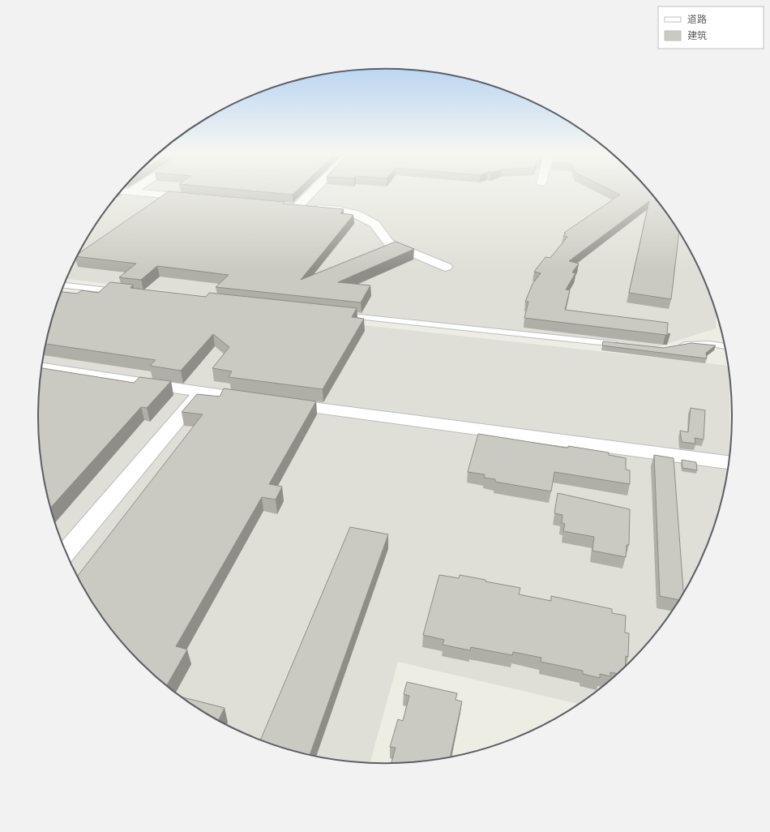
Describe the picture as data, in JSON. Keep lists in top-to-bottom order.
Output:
{
  "legend": ["道路", "建筑"]
}
